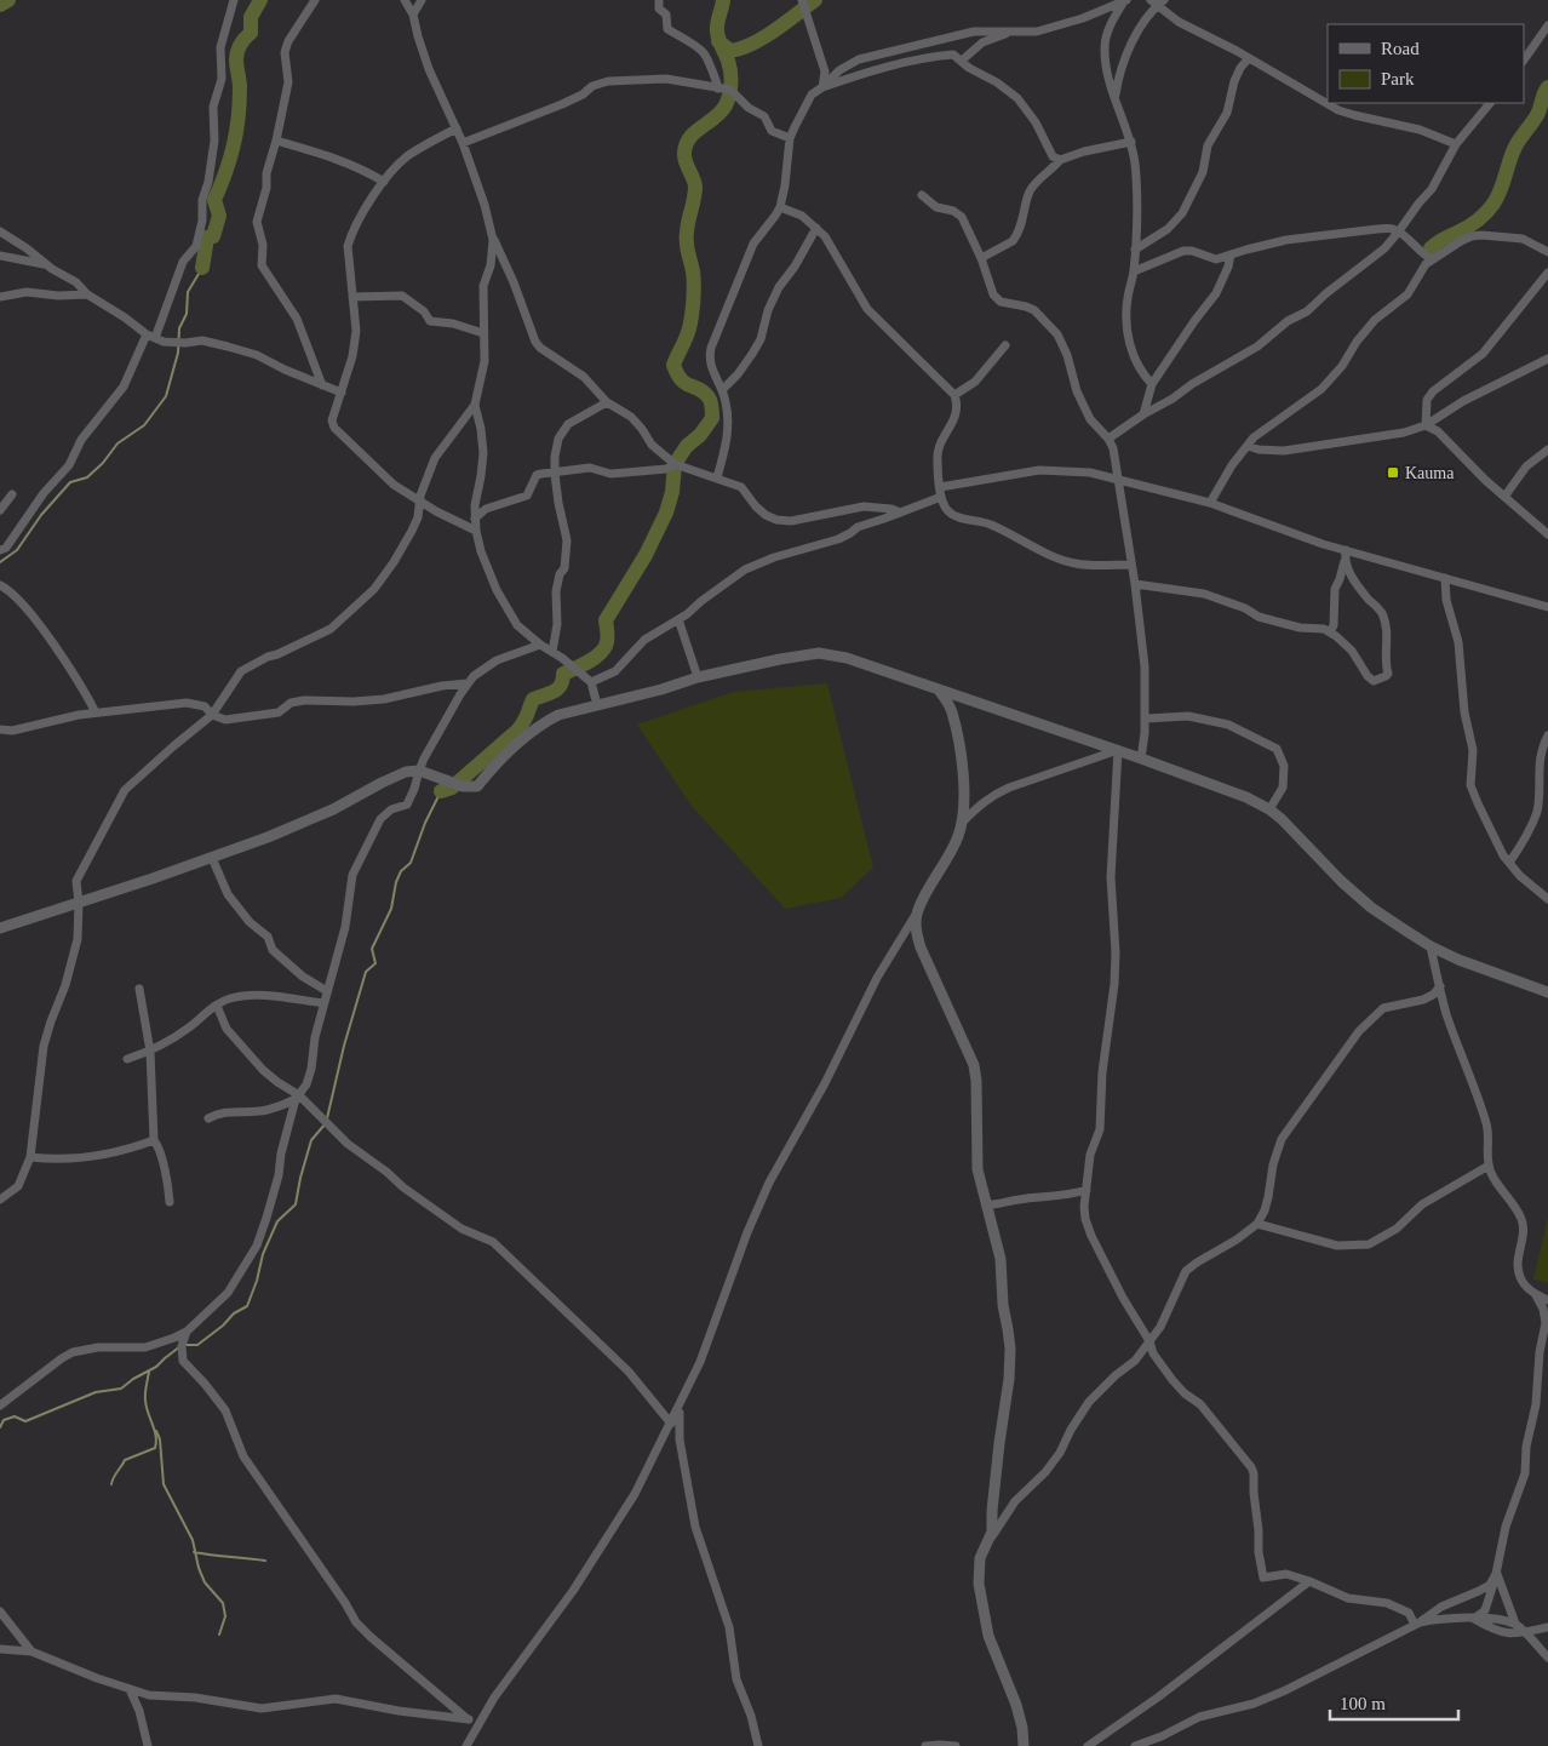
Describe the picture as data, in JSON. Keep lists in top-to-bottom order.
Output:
{
  "places": {
    "transit": ["Kauma"]
  },
  "legend": ["Road", "Park"],
  "scale_bar": "100 m"
}
